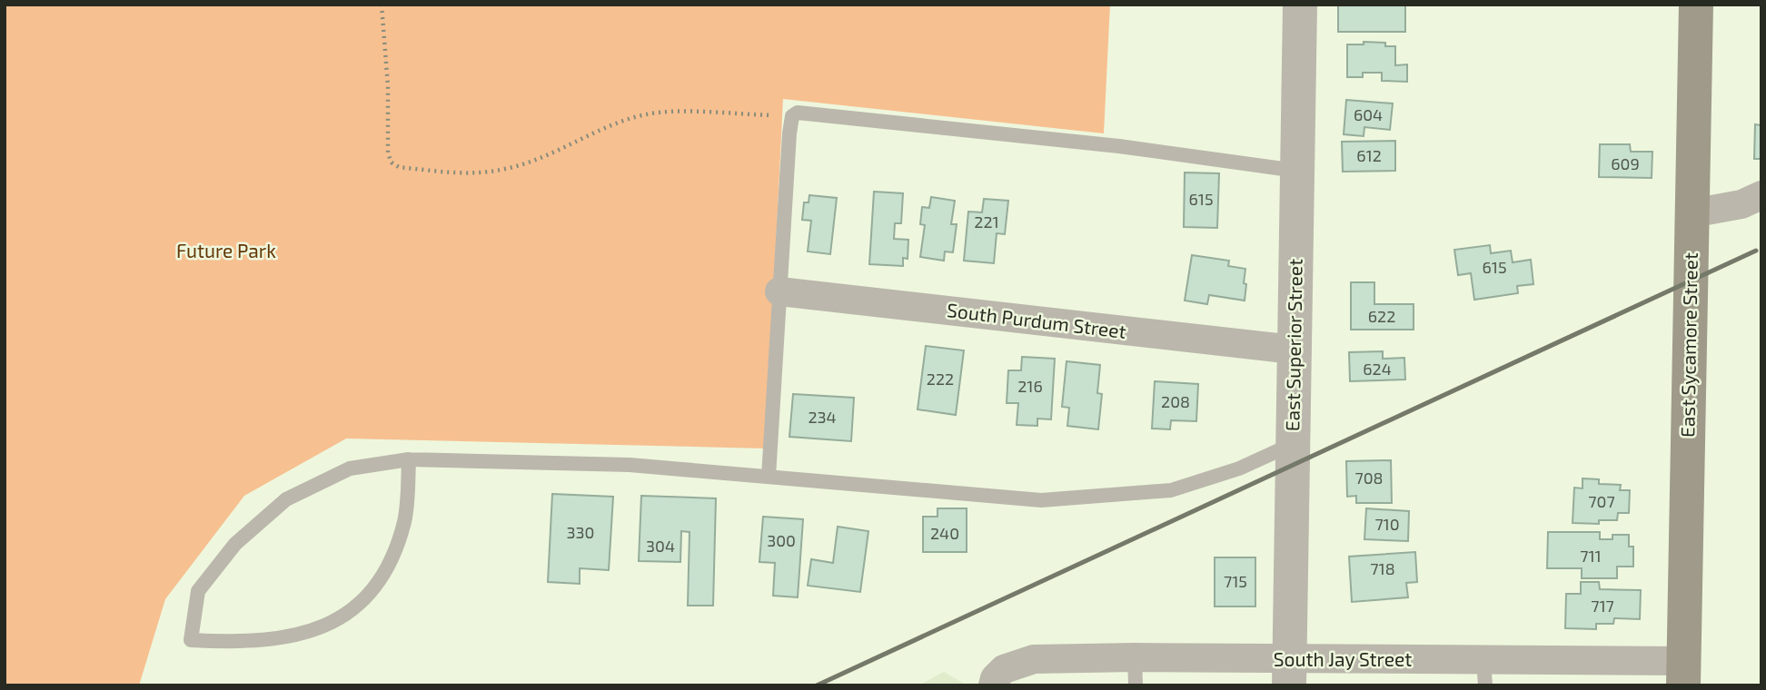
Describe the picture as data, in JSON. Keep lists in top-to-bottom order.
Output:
{
  "streets": {
    "main road": ["East Sycamore Street"],
    "street": ["South Purdum Street", "East Superior Street", "South Jay Street"]
  },
  "crossings": [
    ["South Purdum Street", "East Superior Street"],
    ["East Superior Street", "South Jay Street"],
    ["East Sycamore Street", "South Jay Street"]
  ],
  "parks": ["Future Park"],
  "house_numbers": [
    "604",
    "612",
    "609",
    "615",
    "221",
    "615",
    "622",
    "624",
    "222",
    "216",
    "208",
    "234",
    "708",
    "707",
    "710",
    "330",
    "240",
    "300",
    "304",
    "711",
    "718",
    "715",
    "717"
  ]
}
